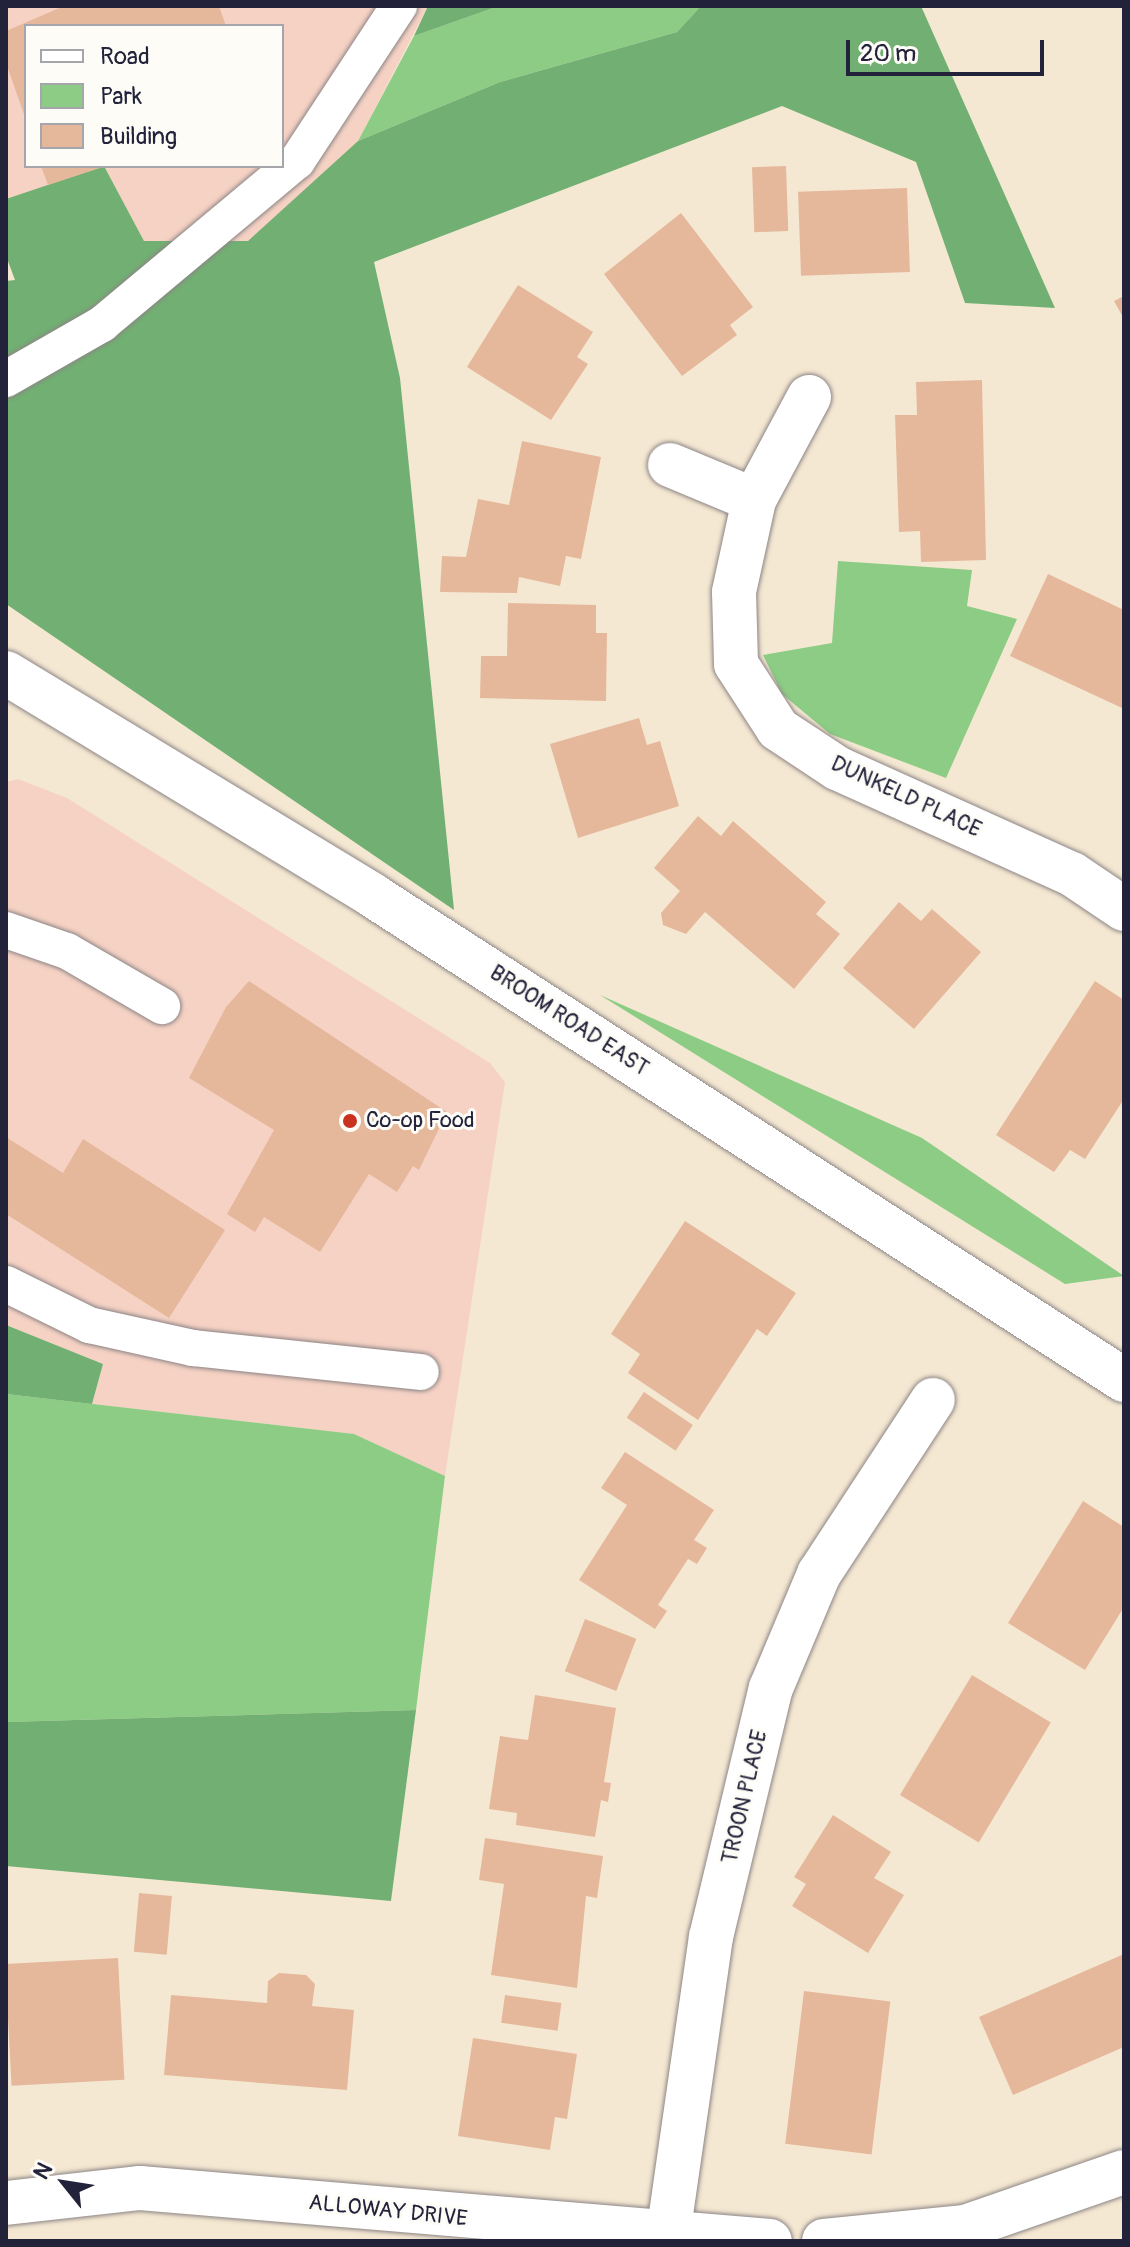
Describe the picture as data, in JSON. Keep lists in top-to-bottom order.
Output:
{
  "streets": {
    "street": [
      "DUNKELD PLACE",
      "BROOM ROAD EAST",
      "TROON PLACE",
      "ALLOWAY DRIVE"
    ]
  },
  "crossings": [
    ["TROON PLACE", "ALLOWAY DRIVE"]
  ],
  "places": ["Co-op Food"],
  "legend": ["Road", "Park", "Building"],
  "scale_bar": "20 m",
  "north": "top left"
}
